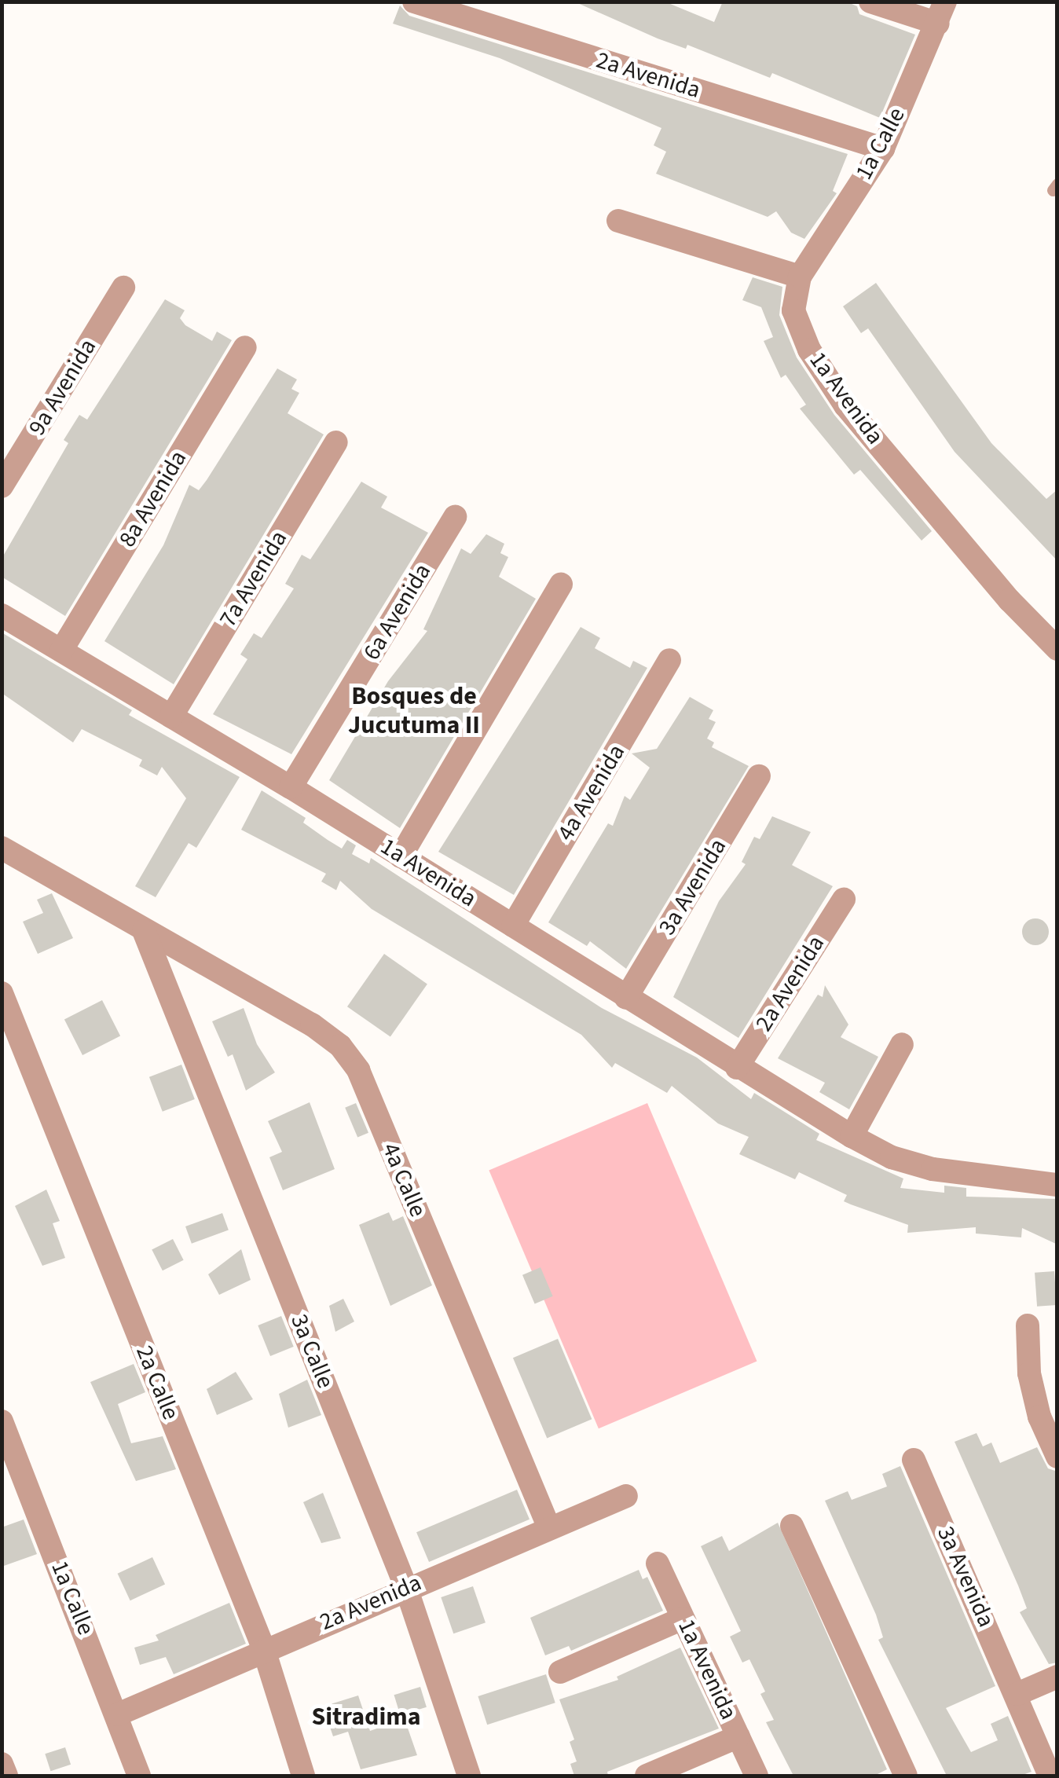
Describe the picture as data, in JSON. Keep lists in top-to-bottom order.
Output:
{
  "streets": {
    "street": [
      "2a Avenida",
      "1a Calle",
      "9a Avenida",
      "1a Avenida",
      "8a Avenida",
      "7a Avenida",
      "6a Avenida",
      "4a Avenida",
      "3a Avenida",
      "4a Calle",
      "3a Calle",
      "2a Calle"
    ]
  },
  "crossings": [
    ["2a Avenida", "1a Calle"],
    ["2a Avenida", "1a Avenida"],
    ["2a Avenida", "4a Calle"],
    ["2a Avenida", "3a Calle"],
    ["2a Avenida", "2a Calle"],
    ["1a Calle", "1a Avenida"],
    ["1a Avenida", "8a Avenida"],
    ["1a Avenida", "7a Avenida"],
    ["1a Avenida", "6a Avenida"],
    ["1a Avenida", "4a Avenida"],
    ["1a Avenida", "3a Avenida"],
    ["4a Calle", "3a Calle"]
  ],
  "districts": ["Bosques de Jucutuma II", "Sitradima"]
}
